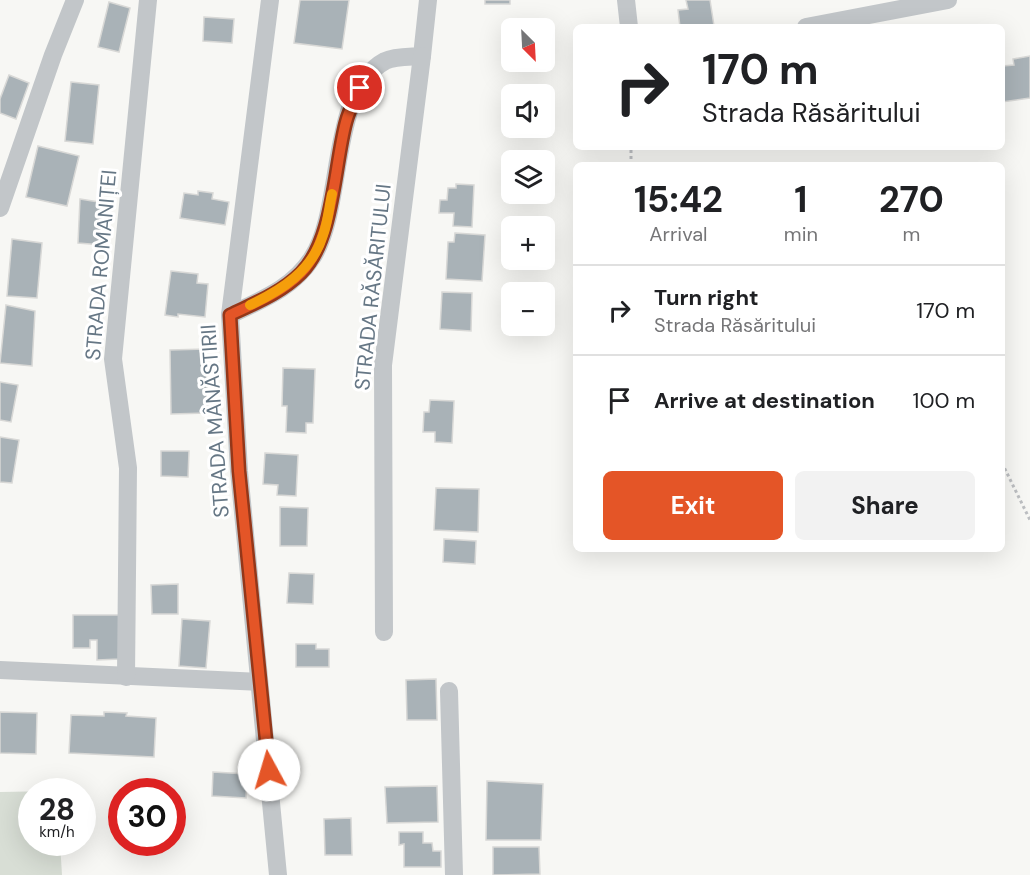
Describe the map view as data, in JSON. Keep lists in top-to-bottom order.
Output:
{
  "streets": {
    "street": ["STRADA ROMANIȚEI", "STRADA RĂSĂRITULUI", "STRADA MÂNĂSTIRII"]
  },
  "north": "bottom right",
  "page": {
    "map_buttons": ["+", "−"],
    "turn": ["170 m", "Strada Răsăritului"],
    "eta": [
      "15:42",
      "Arrival",
      "1",
      "min",
      "270",
      "m"
    ],
    "list": [
      {
        "name": "Turn right",
        "note": "Strada Răsăritului",
        "value": "170 m"
      },
      {
        "name": "Arrive at destination",
        "value": "100 m"
      }
    ],
    "buttons": ["Exit", "Share"],
    "speed": "28 km/h",
    "limit": "30"
  }
}
